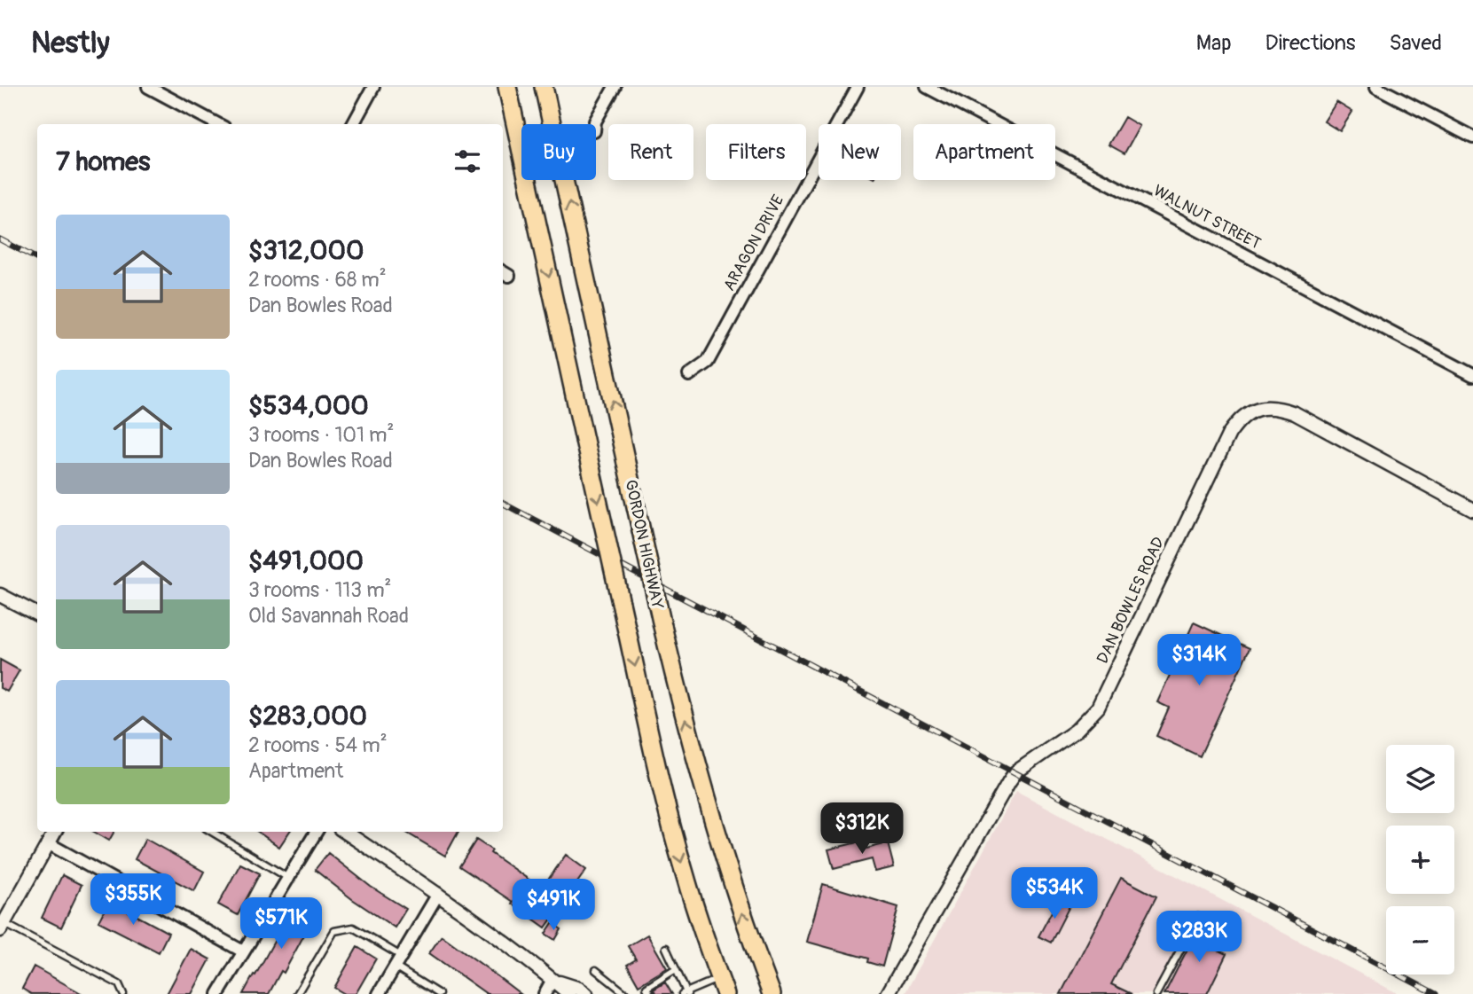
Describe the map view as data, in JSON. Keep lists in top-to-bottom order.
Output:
{
  "streets": {
    "highway": ["GORDON HIGHWAY"],
    "street": ["WALNUT STREET", "ARAGON DRIVE", "DAN BOWLES ROAD"]
  },
  "page": {
    "header": "Nestly",
    "nav": ["Map", "Directions", "Saved"],
    "chip": [
      "Buy",
      "Rent",
      "Filters",
      "New",
      "Apartment"
    ],
    "heading": "7 homes",
    "list": [
      {
        "name": "$312,000",
        "note": "2 rooms · 68 m² · Dan Bowles Road"
      },
      {
        "name": "$534,000",
        "note": "3 rooms · 101 m² · Dan Bowles Road"
      },
      {
        "name": "$491,000",
        "note": "3 rooms · 113 m² · Old Savannah Road"
      },
      {
        "name": "$283,000",
        "note": "2 rooms · 54 m² · Apartment"
      }
    ],
    "price": [
      "$314K",
      "$312K",
      "$534K",
      "$355K",
      "$491K",
      "$571K",
      "$283K"
    ],
    "map_buttons": ["+", "−"]
  }
}
